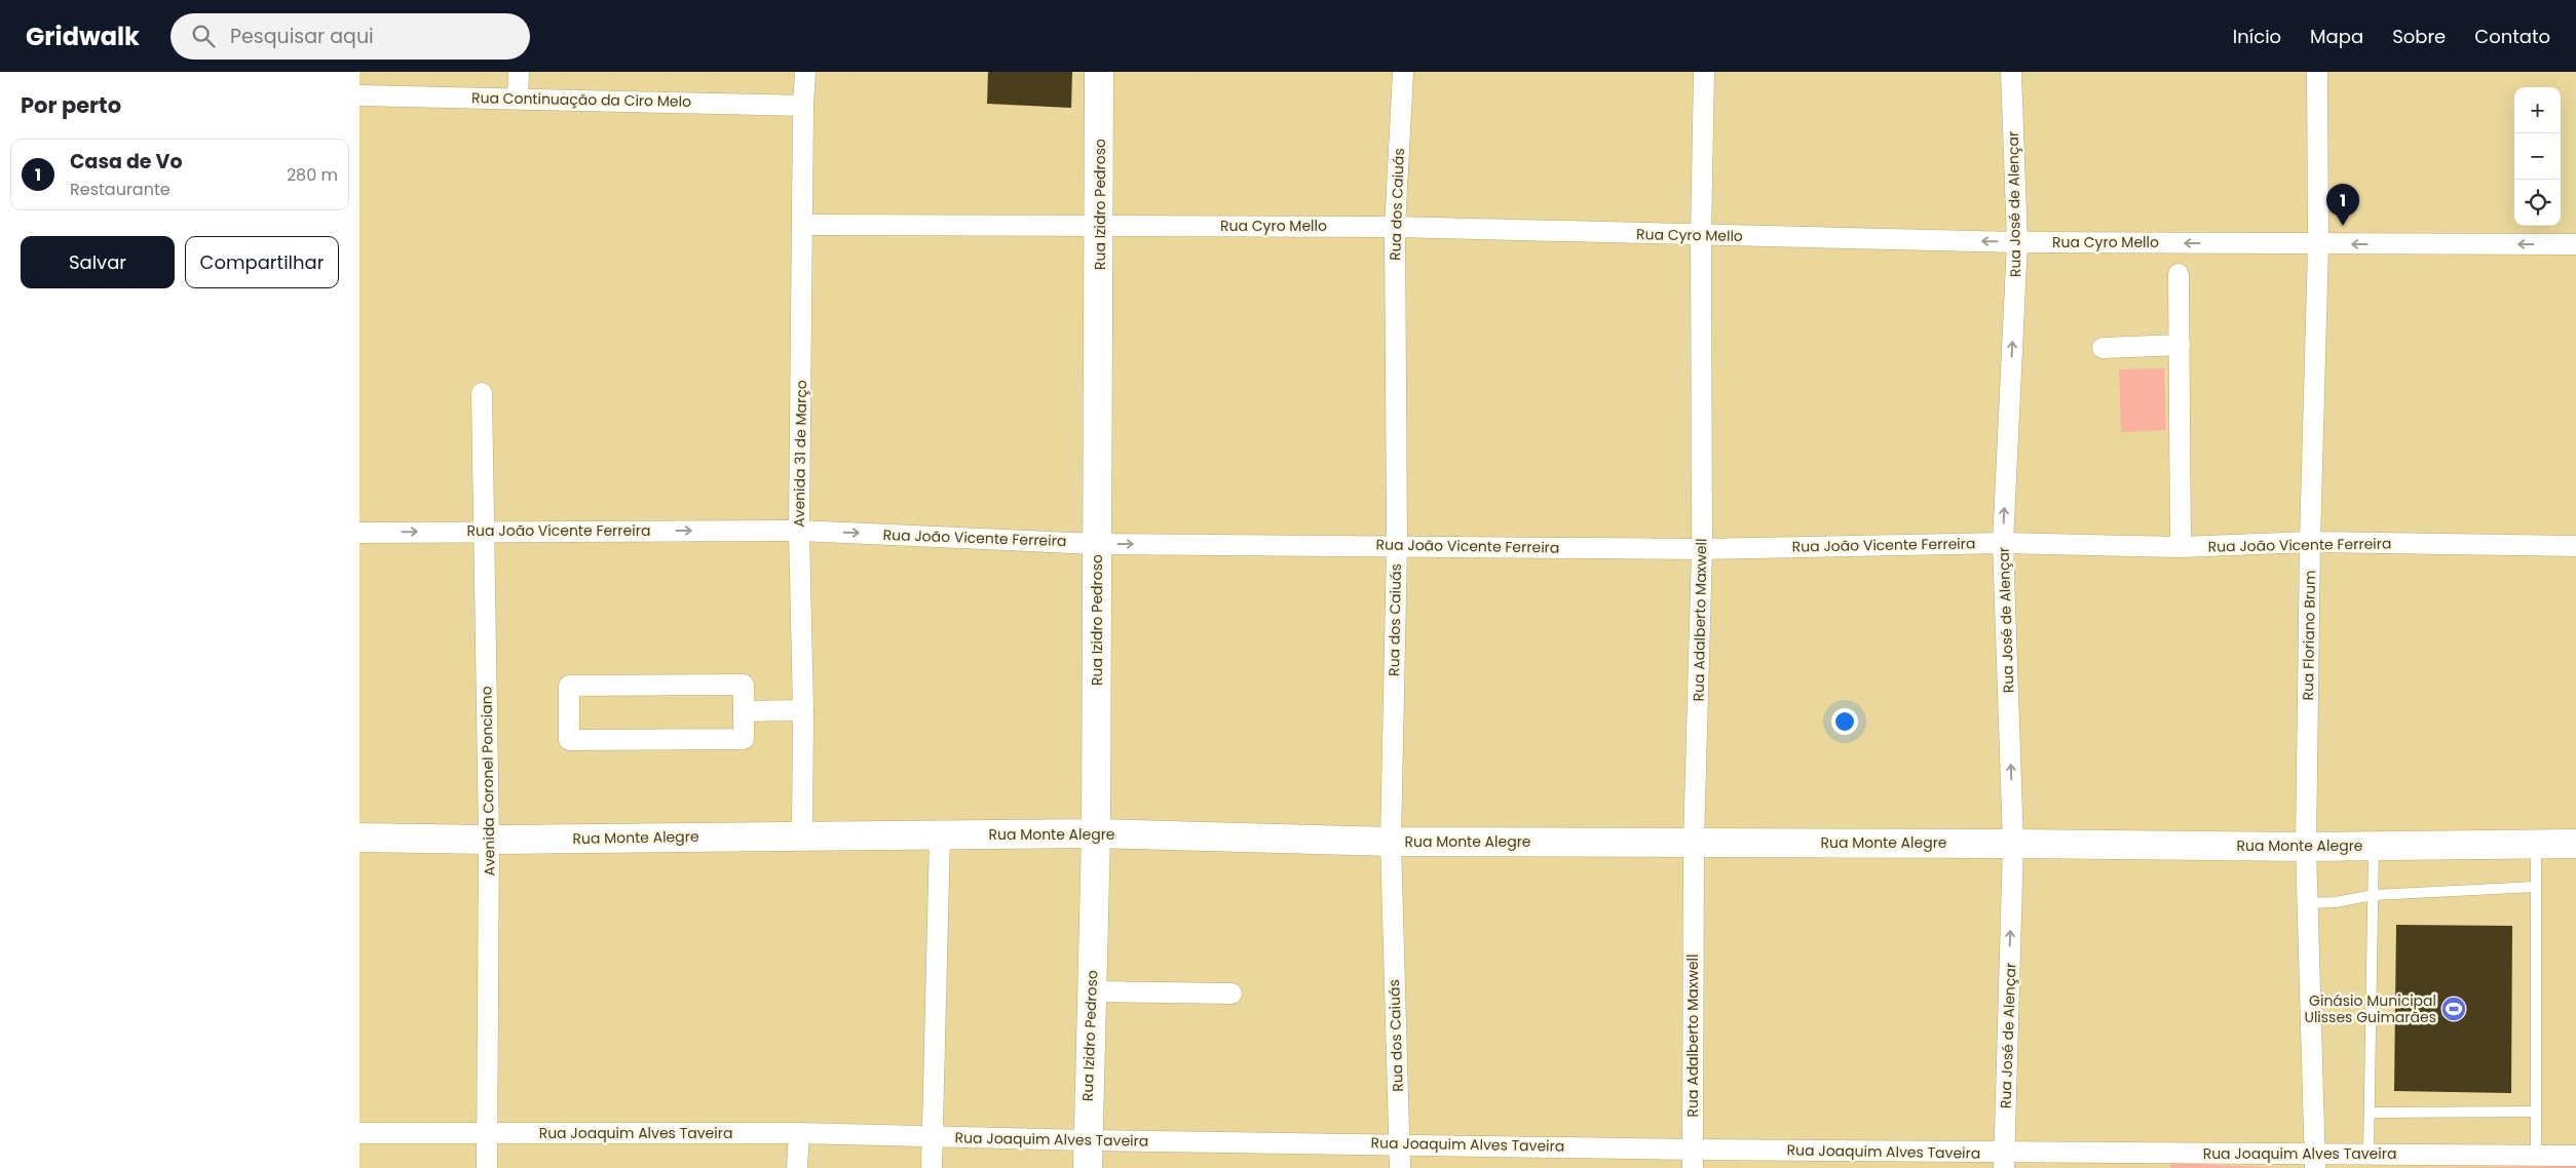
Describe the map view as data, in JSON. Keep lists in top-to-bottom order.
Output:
{
  "streets": {
    "street": [
      "Rua Continuação da Ciro Melo",
      "Rua Izidro Pedroso",
      "Rua dos Caiuás",
      "Rua José de Alençar",
      "Rua Cyro Mello",
      "Avenida 31 de Março",
      "Rua João Vicente Ferreira",
      "Rua Adalberto Maxwell",
      "Rua Floriano Brum",
      "Avenida Coronel Ponciano",
      "Rua Monte Alegre",
      "Rua Joaquim Alves Taveira"
    ]
  },
  "crossings": [
    ["Rua Continuação da Ciro Melo", "Avenida 31 de Março"],
    ["Rua Izidro Pedroso", "Rua Cyro Mello"],
    ["Rua Izidro Pedroso", "Rua João Vicente Ferreira"],
    ["Rua Izidro Pedroso", "Rua Monte Alegre"],
    ["Rua Izidro Pedroso", "Rua Joaquim Alves Taveira"],
    ["Rua dos Caiuás", "Rua Cyro Mello"],
    ["Rua dos Caiuás", "Rua João Vicente Ferreira"],
    ["Rua dos Caiuás", "Rua Monte Alegre"],
    ["Rua dos Caiuás", "Rua Joaquim Alves Taveira"],
    ["Rua José de Alençar", "Rua Cyro Mello"],
    ["Rua José de Alençar", "Rua João Vicente Ferreira"],
    ["Rua José de Alençar", "Rua Monte Alegre"],
    ["Rua José de Alençar", "Rua Joaquim Alves Taveira"],
    ["Rua Cyro Mello", "Avenida 31 de Março"],
    ["Rua Cyro Mello", "Rua Adalberto Maxwell"],
    ["Rua Cyro Mello", "Rua Floriano Brum"],
    ["Avenida 31 de Março", "Rua João Vicente Ferreira"],
    ["Avenida 31 de Março", "Rua Monte Alegre"],
    ["Rua João Vicente Ferreira", "Rua Adalberto Maxwell"],
    ["Rua João Vicente Ferreira", "Rua Floriano Brum"],
    ["Rua João Vicente Ferreira", "Avenida Coronel Ponciano"],
    ["Rua Adalberto Maxwell", "Rua Monte Alegre"],
    ["Rua Adalberto Maxwell", "Rua Joaquim Alves Taveira"],
    ["Rua Floriano Brum", "Rua Monte Alegre"],
    ["Rua Floriano Brum", "Rua Joaquim Alves Taveira"],
    ["Avenida Coronel Ponciano", "Rua Monte Alegre"],
    ["Avenida Coronel Ponciano", "Rua Joaquim Alves Taveira"]
  ],
  "one_way": ["Rua José de Alençar", "Rua Cyro Mello", "Rua João Vicente Ferreira"],
  "places": {
    "sports": ["Ginásio Municipal Ulisses Guimarães"]
  },
  "page": {
    "header": "Gridwalk",
    "search": "Pesquisar aqui",
    "nav": [
      "Início",
      "Mapa",
      "Sobre",
      "Contato"
    ],
    "heading": "Por perto",
    "map_buttons": ["+", "−"],
    "list": [
      {
        "mark": "1",
        "name": "Casa de Vo",
        "note": "Restaurante",
        "value": "280 m"
      }
    ],
    "pins": "1",
    "buttons": ["Salvar", "Compartilhar"]
  }
}
